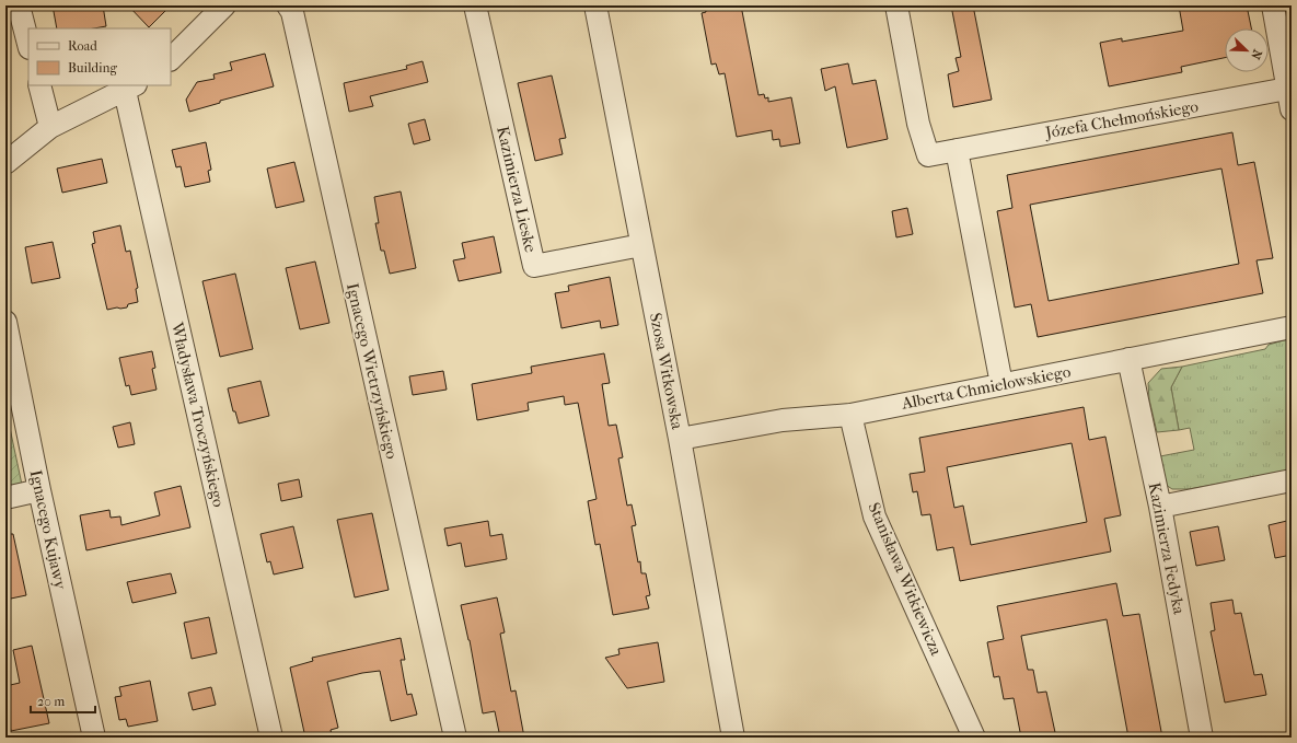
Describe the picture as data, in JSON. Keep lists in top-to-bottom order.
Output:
{
  "streets": {
    "street": [
      "Józefa Chełmońskiego",
      "Kazimierza Lieske",
      "Ignacego Wietrzyńskiego",
      "Szosa Witkowska",
      "Alberta Chmielowskiego",
      "Władysława Troczyńskiego",
      "Ignacego Kujawy",
      "Kazimierza Fedyka",
      "Stanisława Witkiewicza"
    ]
  },
  "crossings": [
    ["Kazimierza Lieske", "Szosa Witkowska"],
    ["Szosa Witkowska", "Alberta Chmielowskiego"],
    ["Alberta Chmielowskiego", "Kazimierza Fedyka"],
    ["Alberta Chmielowskiego", "Stanisława Witkiewicza"]
  ],
  "legend": ["Road", "Building"],
  "scale_bar": "20 m",
  "north": "bottom right"
}
